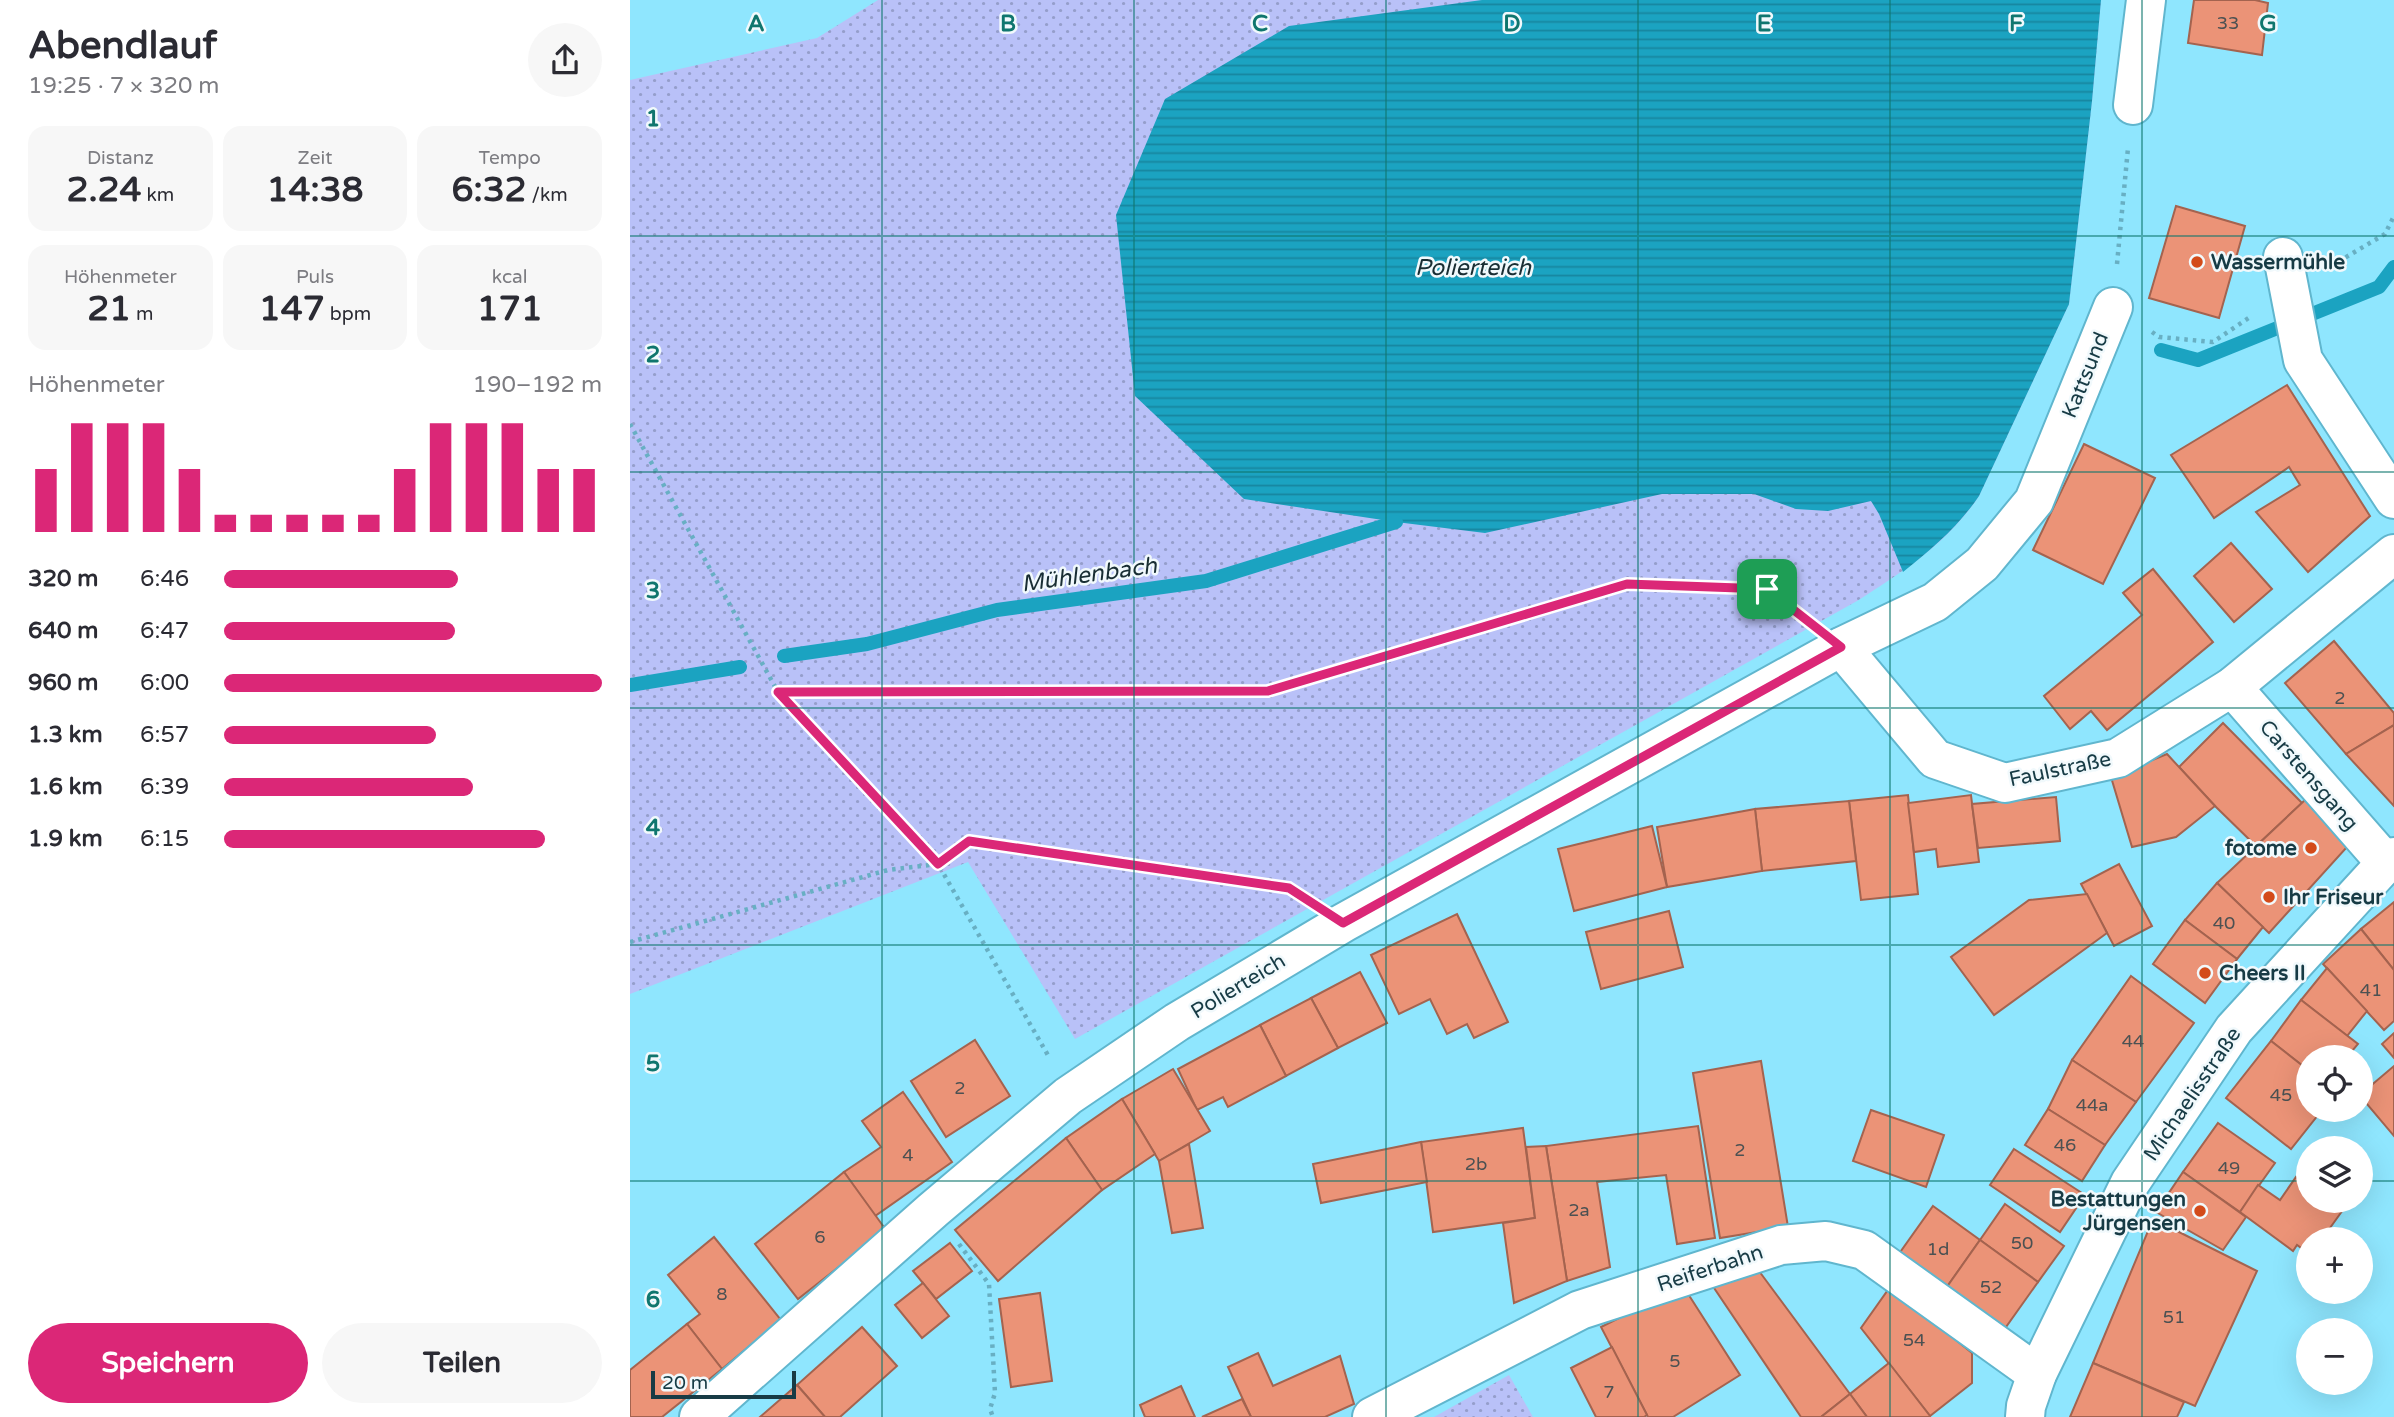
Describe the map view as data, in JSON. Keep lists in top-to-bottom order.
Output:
{
  "streets": {
    "street": [
      "Kattsund",
      "Faulstraße",
      "Carstensgang",
      "Polierteich",
      "Michaelisstraße",
      "Reiferbahn"
    ]
  },
  "crossings": [
    ["Kattsund", "Faulstraße"],
    ["Kattsund", "Polierteich"],
    ["Faulstraße", "Carstensgang"],
    ["Faulstraße", "Polierteich"],
    ["Carstensgang", "Michaelisstraße"],
    ["Michaelisstraße", "Reiferbahn"]
  ],
  "water": ["Polierteich", "Mühlenbach"],
  "places": [
    "Wassermühle",
    "fotome",
    "Ihr Friseur",
    "Cheers II",
    "Bestattungen Jürgensen"
  ],
  "house_numbers": [
    "33",
    "2",
    "40",
    "41",
    "44",
    "2",
    "45",
    "44a",
    "46",
    "2",
    "4",
    "2b",
    "49",
    "2a",
    "6",
    "50",
    "1d",
    "52",
    "8",
    "51",
    "54",
    "5",
    "7"
  ],
  "scale_bar": "20 m",
  "page": {
    "heading": ["Abendlauf", "19:25 · 7 × 320 m"],
    "stats": [
      ["Distanz", "2.24 km"],
      ["Zeit", "14:38"],
      ["Tempo", "6:32 /km"],
      ["Höhenmeter", "21 m"],
      ["Puls", "147 bpm"],
      ["kcal", "171"]
    ],
    "chart": ["Höhenmeter", "190–192 m"],
    "list": [
      {
        "name": "320 m",
        "note": "6:46"
      },
      {
        "name": "640 m",
        "note": "6:47"
      },
      {
        "name": "960 m",
        "note": "6:00"
      },
      {
        "name": "1.3 km",
        "note": "6:57"
      },
      {
        "name": "1.6 km",
        "note": "6:39"
      },
      {
        "name": "1.9 km",
        "note": "6:15"
      }
    ],
    "map_buttons": ["+", "−"],
    "buttons": ["Speichern", "Teilen"],
    "scale": "20 m"
  },
  "grid": {
    "columns": [
      "A",
      "B",
      "C",
      "D",
      "E",
      "F",
      "G"
    ],
    "rows": [
      "1",
      "2",
      "3",
      "4",
      "5",
      "6"
    ]
  }
}
